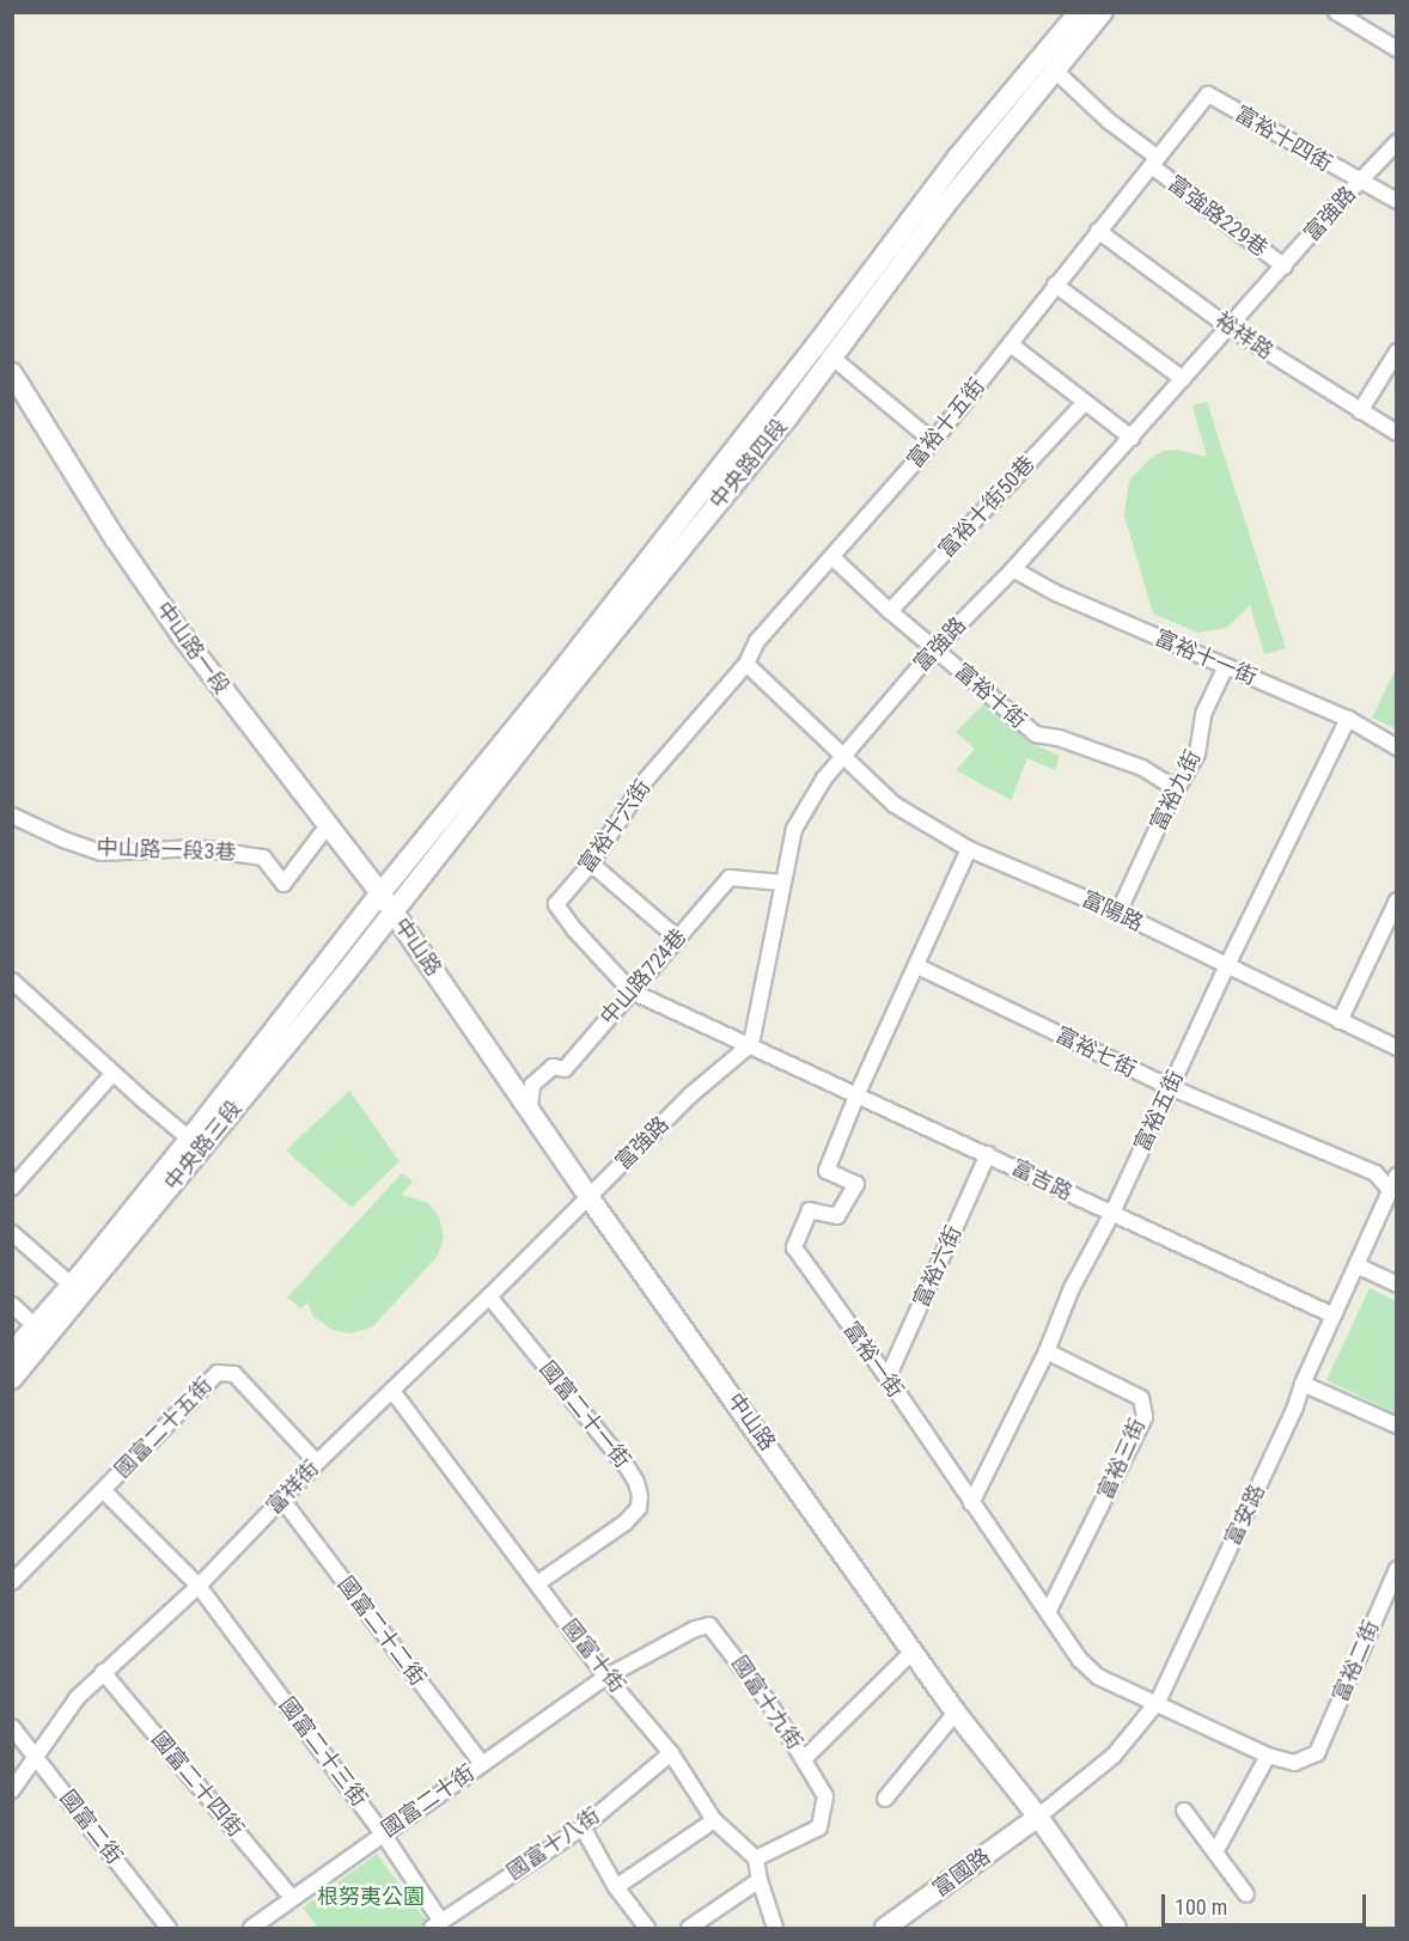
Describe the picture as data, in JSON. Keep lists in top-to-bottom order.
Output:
{
  "streets": {
    "street": [
      "富裕十四街",
      "富強路",
      "富強路229巷",
      "裕祥路",
      "富裕十五街",
      "中央路四段",
      "富裕十街50巷",
      "中山路一段",
      "富裕十一街",
      "富裕十街",
      "富裕九街",
      "富裕十六街",
      "中山路一段3巷",
      "富陽路",
      "中山路",
      "中山路724巷",
      "富裕七街",
      "富裕五街",
      "中央路三段",
      "富吉路",
      "富裕六街",
      "富裕一街",
      "國富二十一街",
      "國富二十五街",
      "富裕三街",
      "富祥街",
      "富安路",
      "國富二十二街",
      "國富十街",
      "富裕二街",
      "國富十九街",
      "國富二十三街",
      "國富二十四街",
      "國富二十街",
      "國富二街",
      "國富十八街",
      "富國路"
    ]
  },
  "crossings": [
    ["富裕十四街", "富強路"],
    ["富裕十四街", "富強路229巷"],
    ["富強路", "富強路229巷"],
    ["富強路", "裕祥路"],
    ["富強路", "富裕十一街"],
    ["富強路", "富裕十街"],
    ["富強路", "富裕十六街"],
    ["富強路", "富陽路"],
    ["富強路", "中山路"],
    ["富強路", "中山路724巷"],
    ["富強路", "富吉路"],
    ["富強路", "富祥街"],
    ["富強路229巷", "中央路四段"],
    ["富裕十五街", "富裕十街"],
    ["富裕十五街", "富裕十六街"],
    ["中央路四段", "中山路一段"],
    ["中央路四段", "中山路"],
    ["中央路四段", "中央路三段"],
    ["富裕十街50巷", "富裕十街"],
    ["中山路一段", "中山路一段3巷"],
    ["中山路一段", "中山路"],
    ["中山路一段", "中央路三段"],
    ["富裕十一街", "富裕九街"],
    ["富裕十一街", "富裕五街"],
    ["富裕十街", "富裕九街"],
    ["富裕九街", "富陽路"],
    ["富裕十六街", "中山路724巷"],
    ["富裕十六街", "富吉路"],
    ["富陽路", "富裕五街"],
    ["富陽路", "富裕一街"],
    ["中山路", "中山路724巷"],
    ["中山路", "中央路三段"],
    ["中山路", "富祥街"],
    ["中山路", "富安路"],
    ["中山路", "富國路"],
    ["富裕七街", "富裕五街"],
    ["富裕七街", "富裕一街"],
    ["富裕七街", "富安路"],
    ["富裕五街", "富吉路"],
    ["富裕五街", "富裕一街"],
    ["富裕五街", "富裕三街"],
    ["富吉路", "富裕六街"],
    ["富吉路", "富裕一街"],
    ["富吉路", "富安路"],
    ["富裕六街", "富裕一街"],
    ["富裕一街", "富裕三街"],
    ["富裕一街", "富安路"],
    ["富裕一街", "富裕二街"],
    ["國富二十一街", "富祥街"],
    ["國富二十一街", "國富十街"],
    ["國富二十五街", "富祥街"],
    ["國富二十五街", "國富二十三街"],
    ["富祥街", "國富二十二街"],
    ["富祥街", "國富十街"],
    ["富祥街", "國富二十三街"],
    ["富祥街", "國富二十四街"],
    ["富祥街", "國富二街"],
    ["富安路", "富國路"],
    ["國富二十二街", "國富二十街"],
    ["國富十街", "國富十九街"],
    ["國富十街", "國富二十街"],
    ["國富十街", "國富十八街"],
    ["國富十九街", "國富二十街"],
    ["國富二十三街", "國富二十街"],
    ["國富二十三街", "國富十八街"],
    ["國富二十四街", "國富二十街"]
  ],
  "parks": ["根努夷公園"],
  "scale_bar": "100 m"
}
